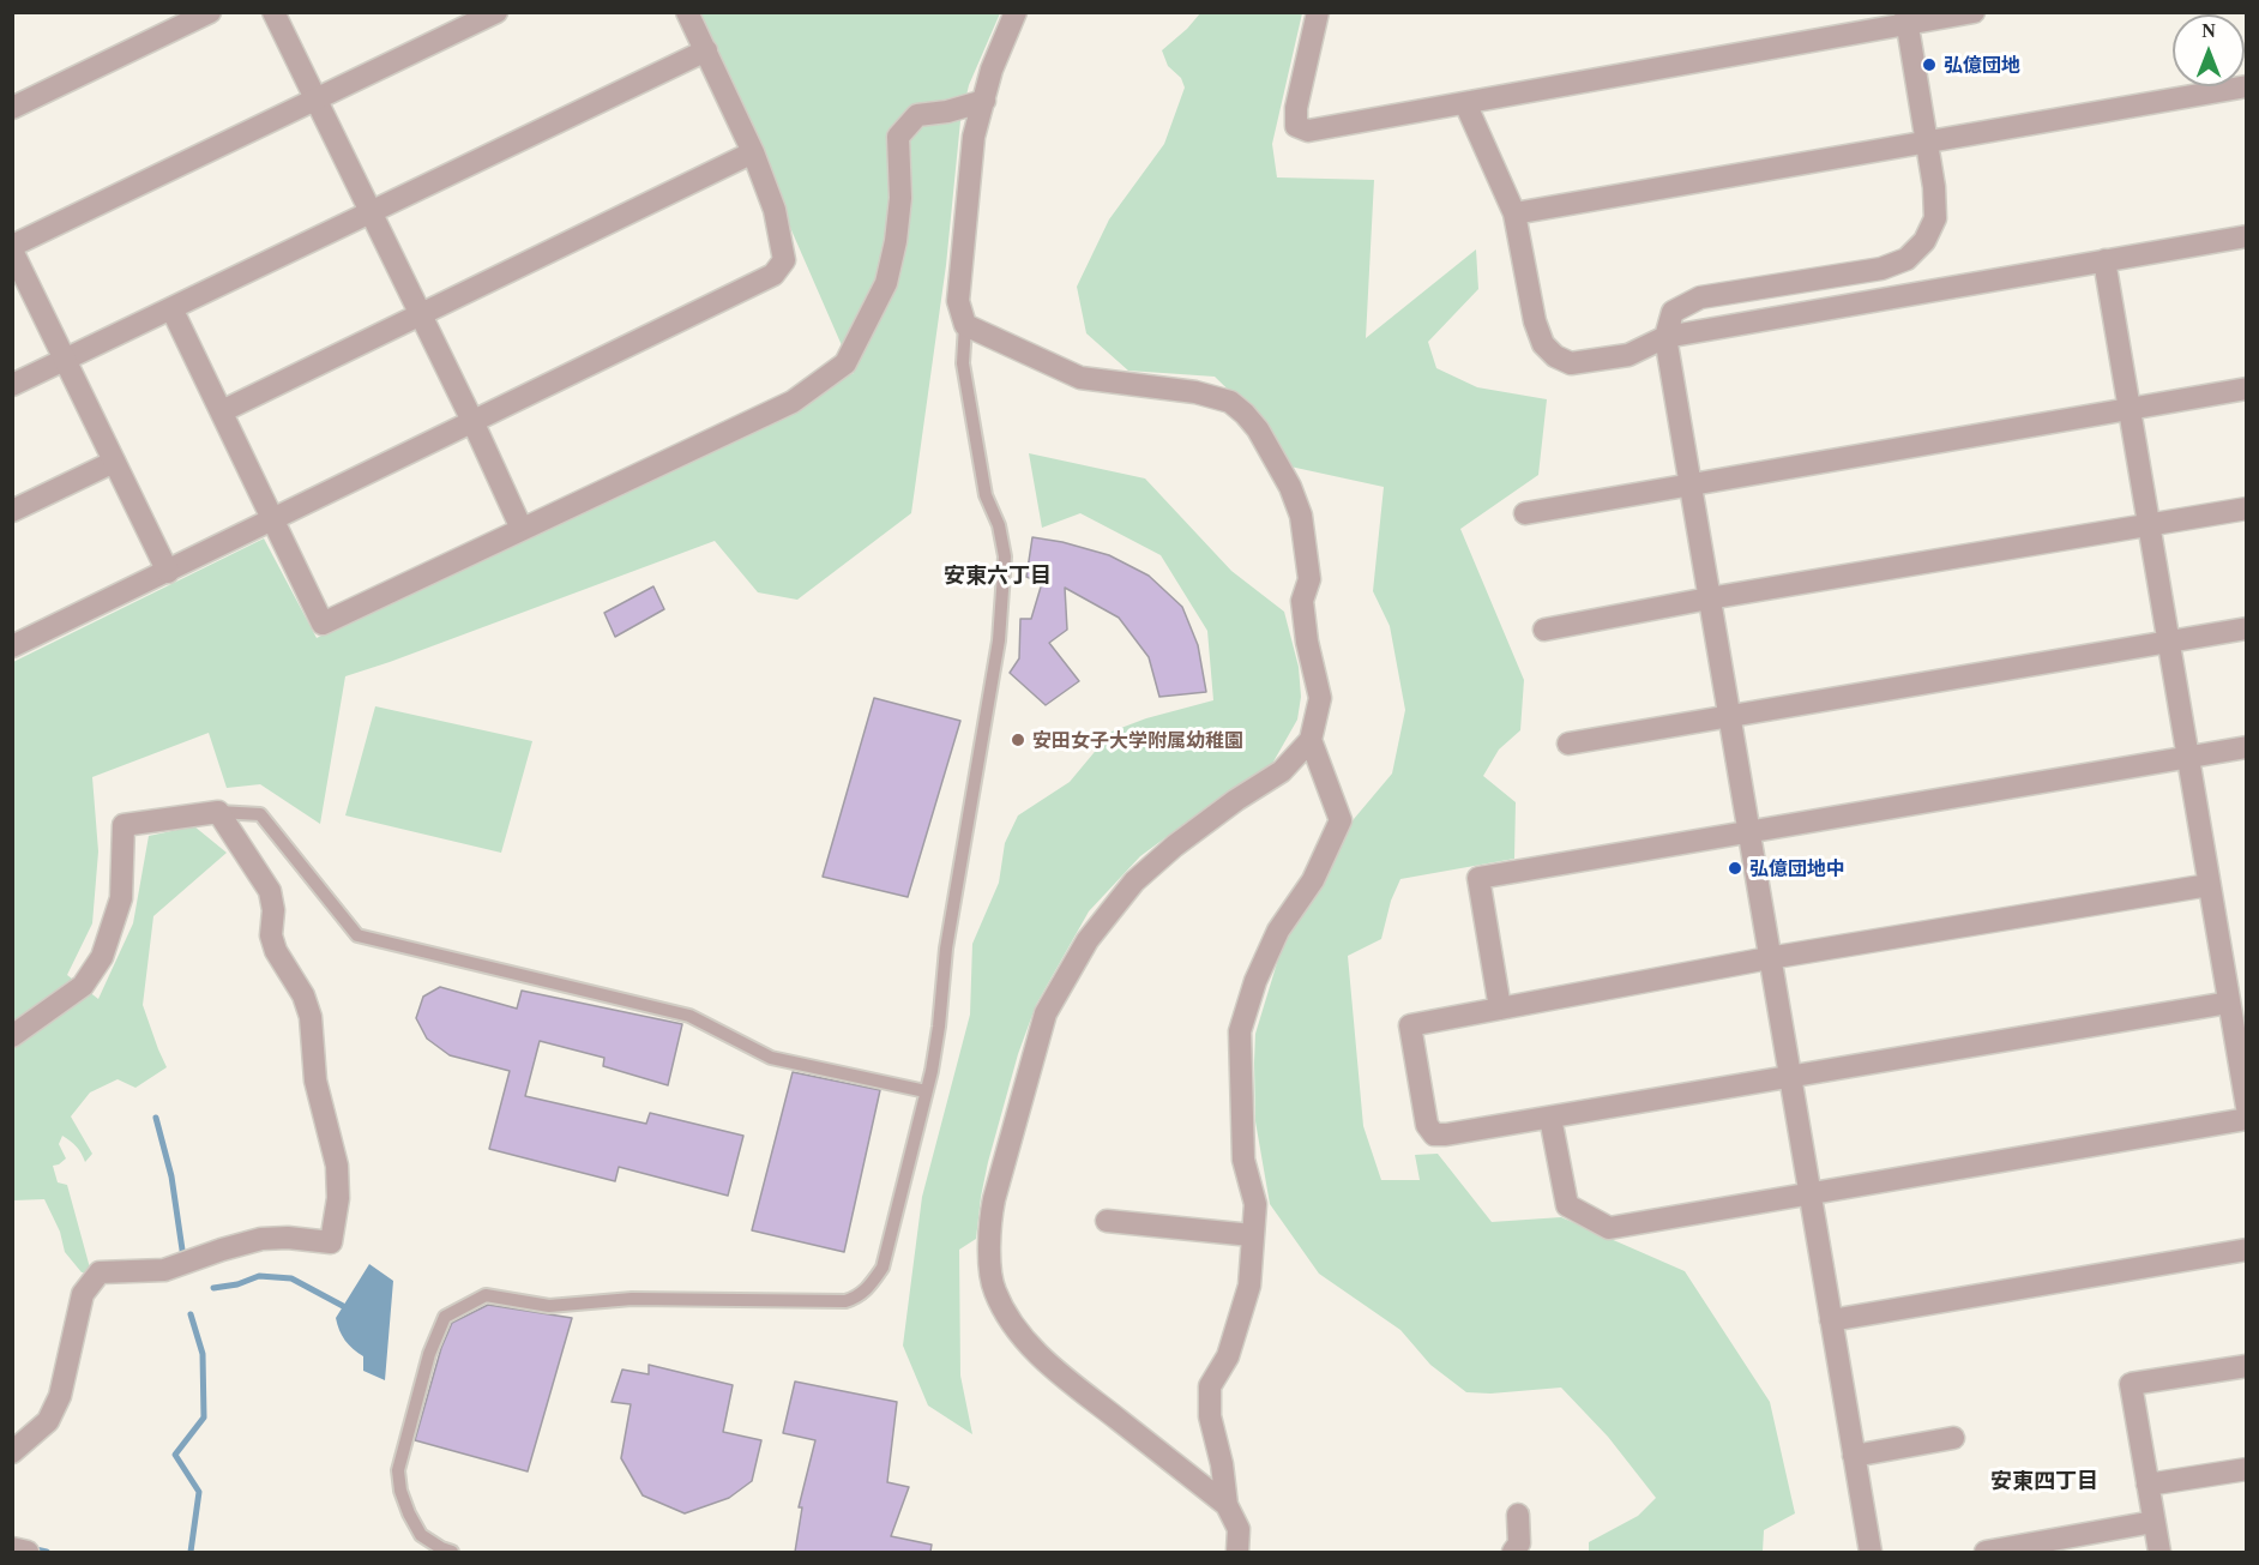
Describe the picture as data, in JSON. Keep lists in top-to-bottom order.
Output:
{
  "districts": ["安東六丁目", "安東四丁目"],
  "places": ["弘億団地", "安田女子大学附属幼稚園", "弘億団地中"],
  "north": "top"
}
